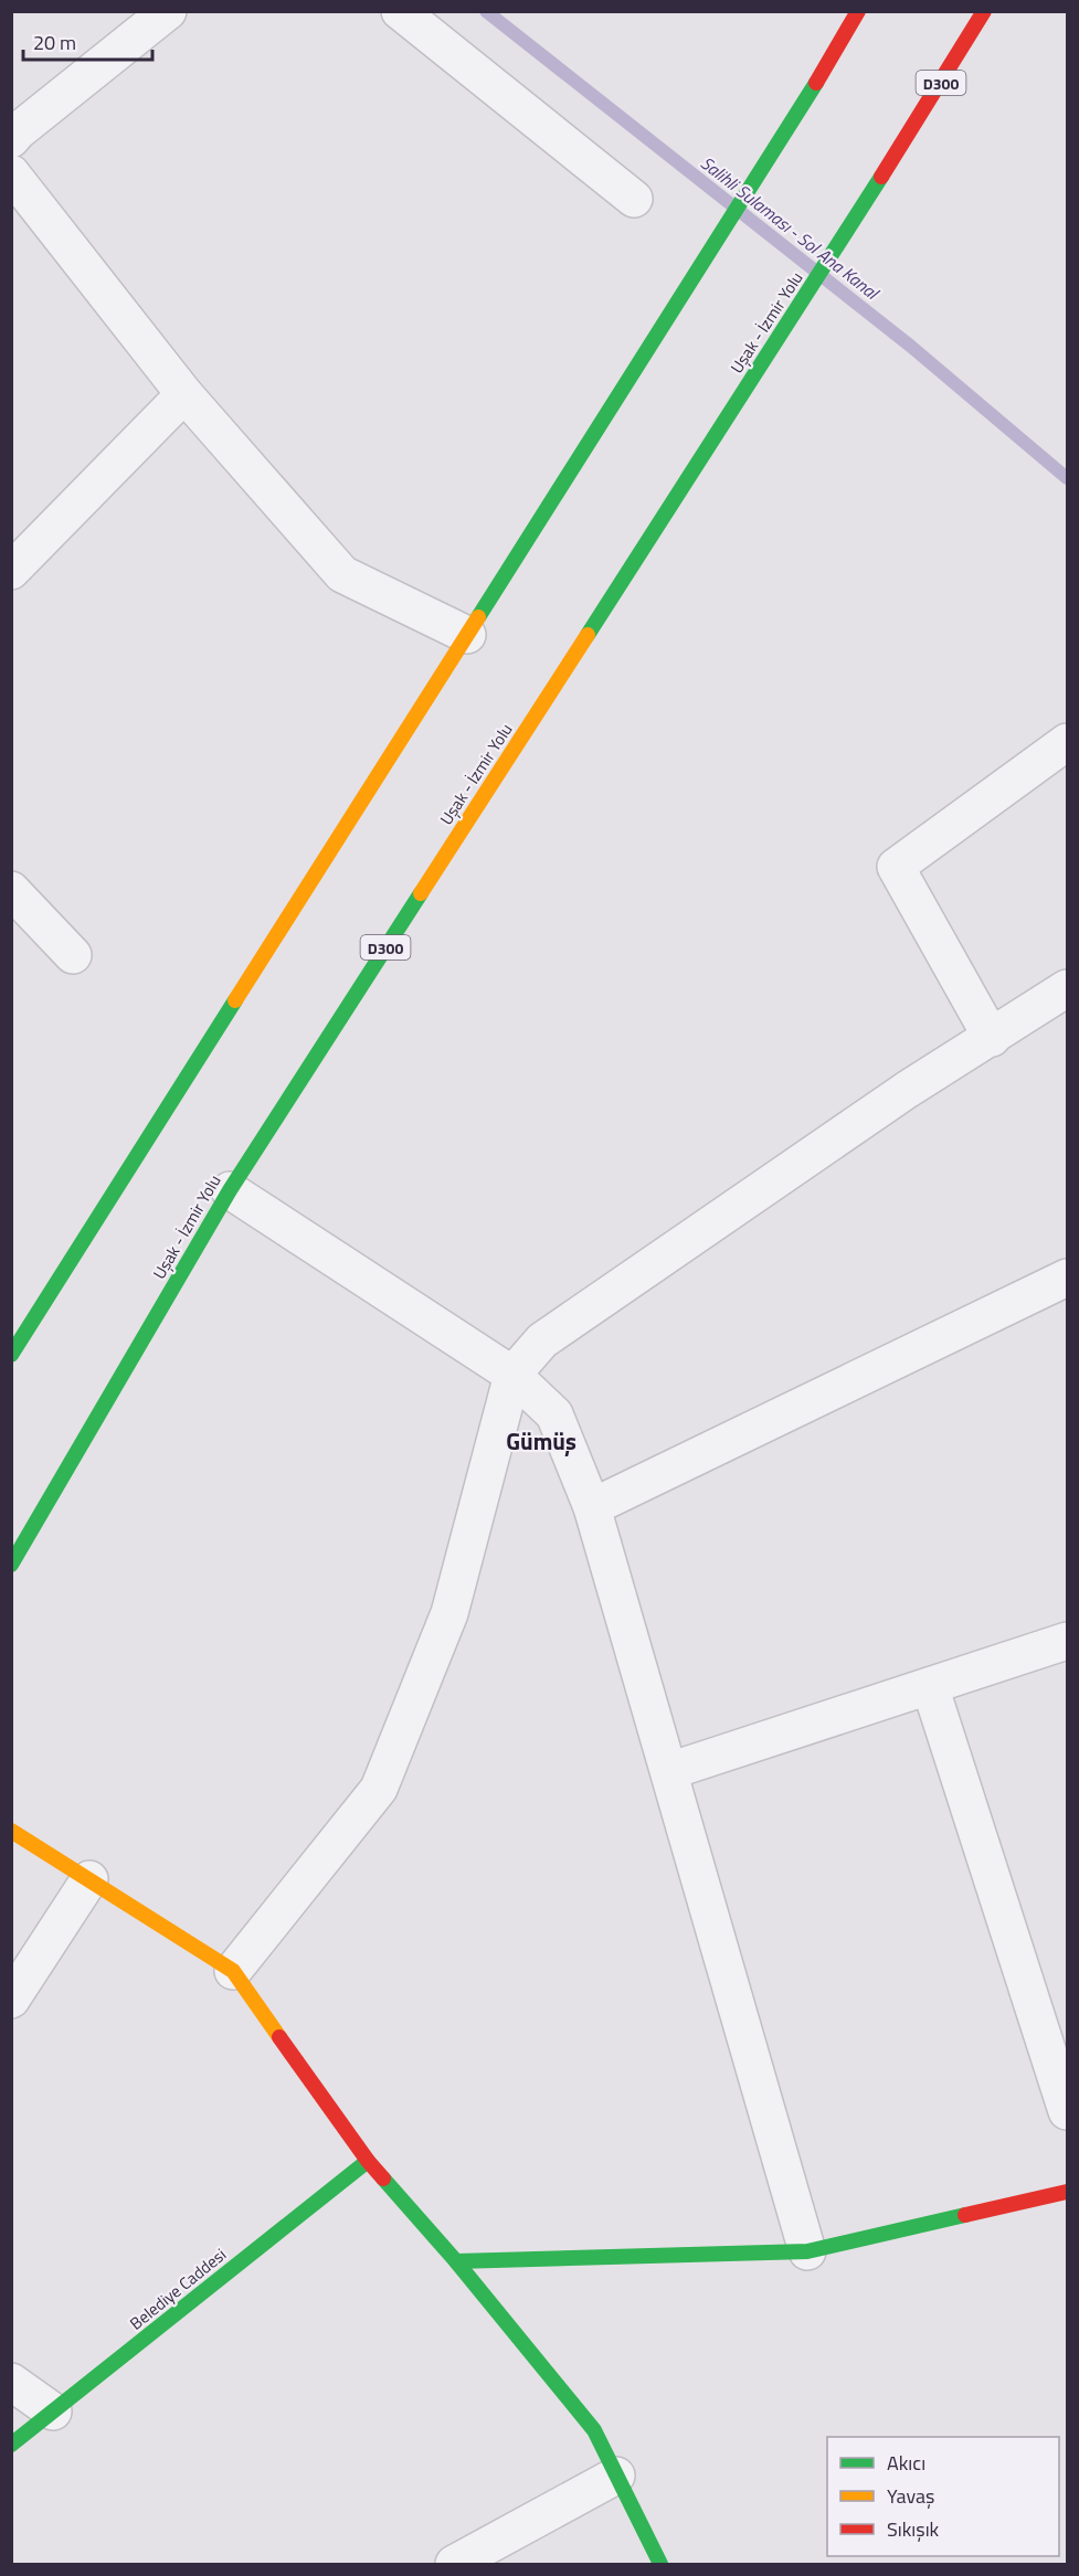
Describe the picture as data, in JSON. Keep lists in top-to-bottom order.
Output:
{
  "streets": {
    "main road": ["D300", "Uşak - İzmir Yolu", "Belediye Caddesi"]
  },
  "districts": ["Gümüş"],
  "water": ["Salihli Sulaması - Sol Ana Kanal"],
  "legend": ["Akıcı", "Yavaş", "Sıkışık"],
  "scale_bar": "20 m"
}
